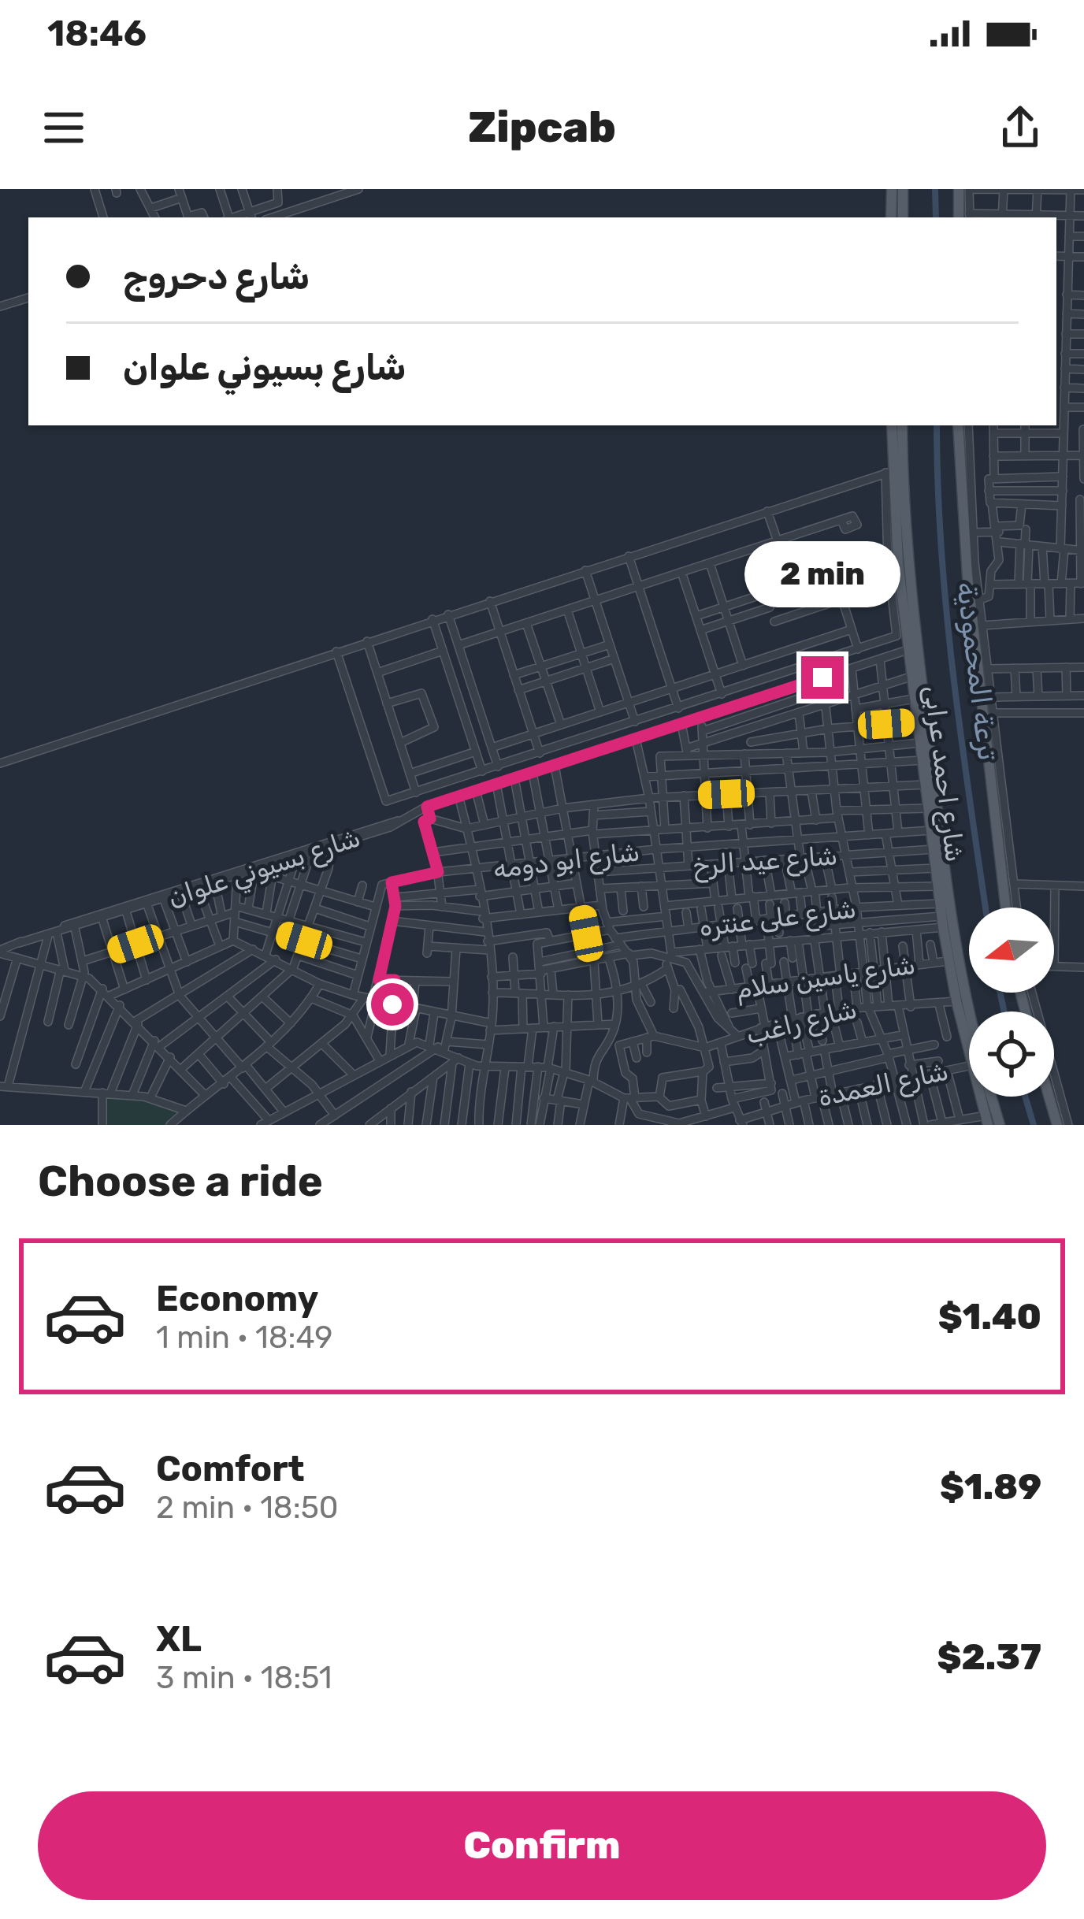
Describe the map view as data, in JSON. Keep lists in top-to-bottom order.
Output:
{
  "streets": {
    "main road": ["شارع احمد عرابى"],
    "street": [
      "شارع ابو دومه",
      "شارع عيد الرخ",
      "شارع بسيوني علوان",
      "شارع على عنتره",
      "شارع ياسين سلام",
      "شارع راغب",
      "شارع العمدة"
    ]
  },
  "crossings": [
    ["شارع احمد عرابى", "شارع ابو دومه"],
    ["شارع احمد عرابى", "شارع عيد الرخ"],
    ["شارع احمد عرابى", "شارع بسيوني علوان"],
    ["شارع احمد عرابى", "شارع على عنتره"],
    ["شارع احمد عرابى", "شارع ياسين سلام"],
    ["شارع احمد عرابى", "شارع راغب"]
  ],
  "water": ["ترعة المحمودية"],
  "north": "left",
  "page": {
    "status": "18:46",
    "header": "Zipcab",
    "banner": ["شارع دحروج", "شارع بسيوني علوان"],
    "bubble": "2 min",
    "heading": "Choose a ride",
    "list": [
      {
        "name": "Economy",
        "note": "1 min · 18:49",
        "value": "$1.40"
      },
      {
        "name": "Comfort",
        "note": "2 min · 18:50",
        "value": "$1.89"
      },
      {
        "name": "XL",
        "note": "3 min · 18:51",
        "value": "$2.37"
      }
    ],
    "buttons": "Confirm"
  }
}
